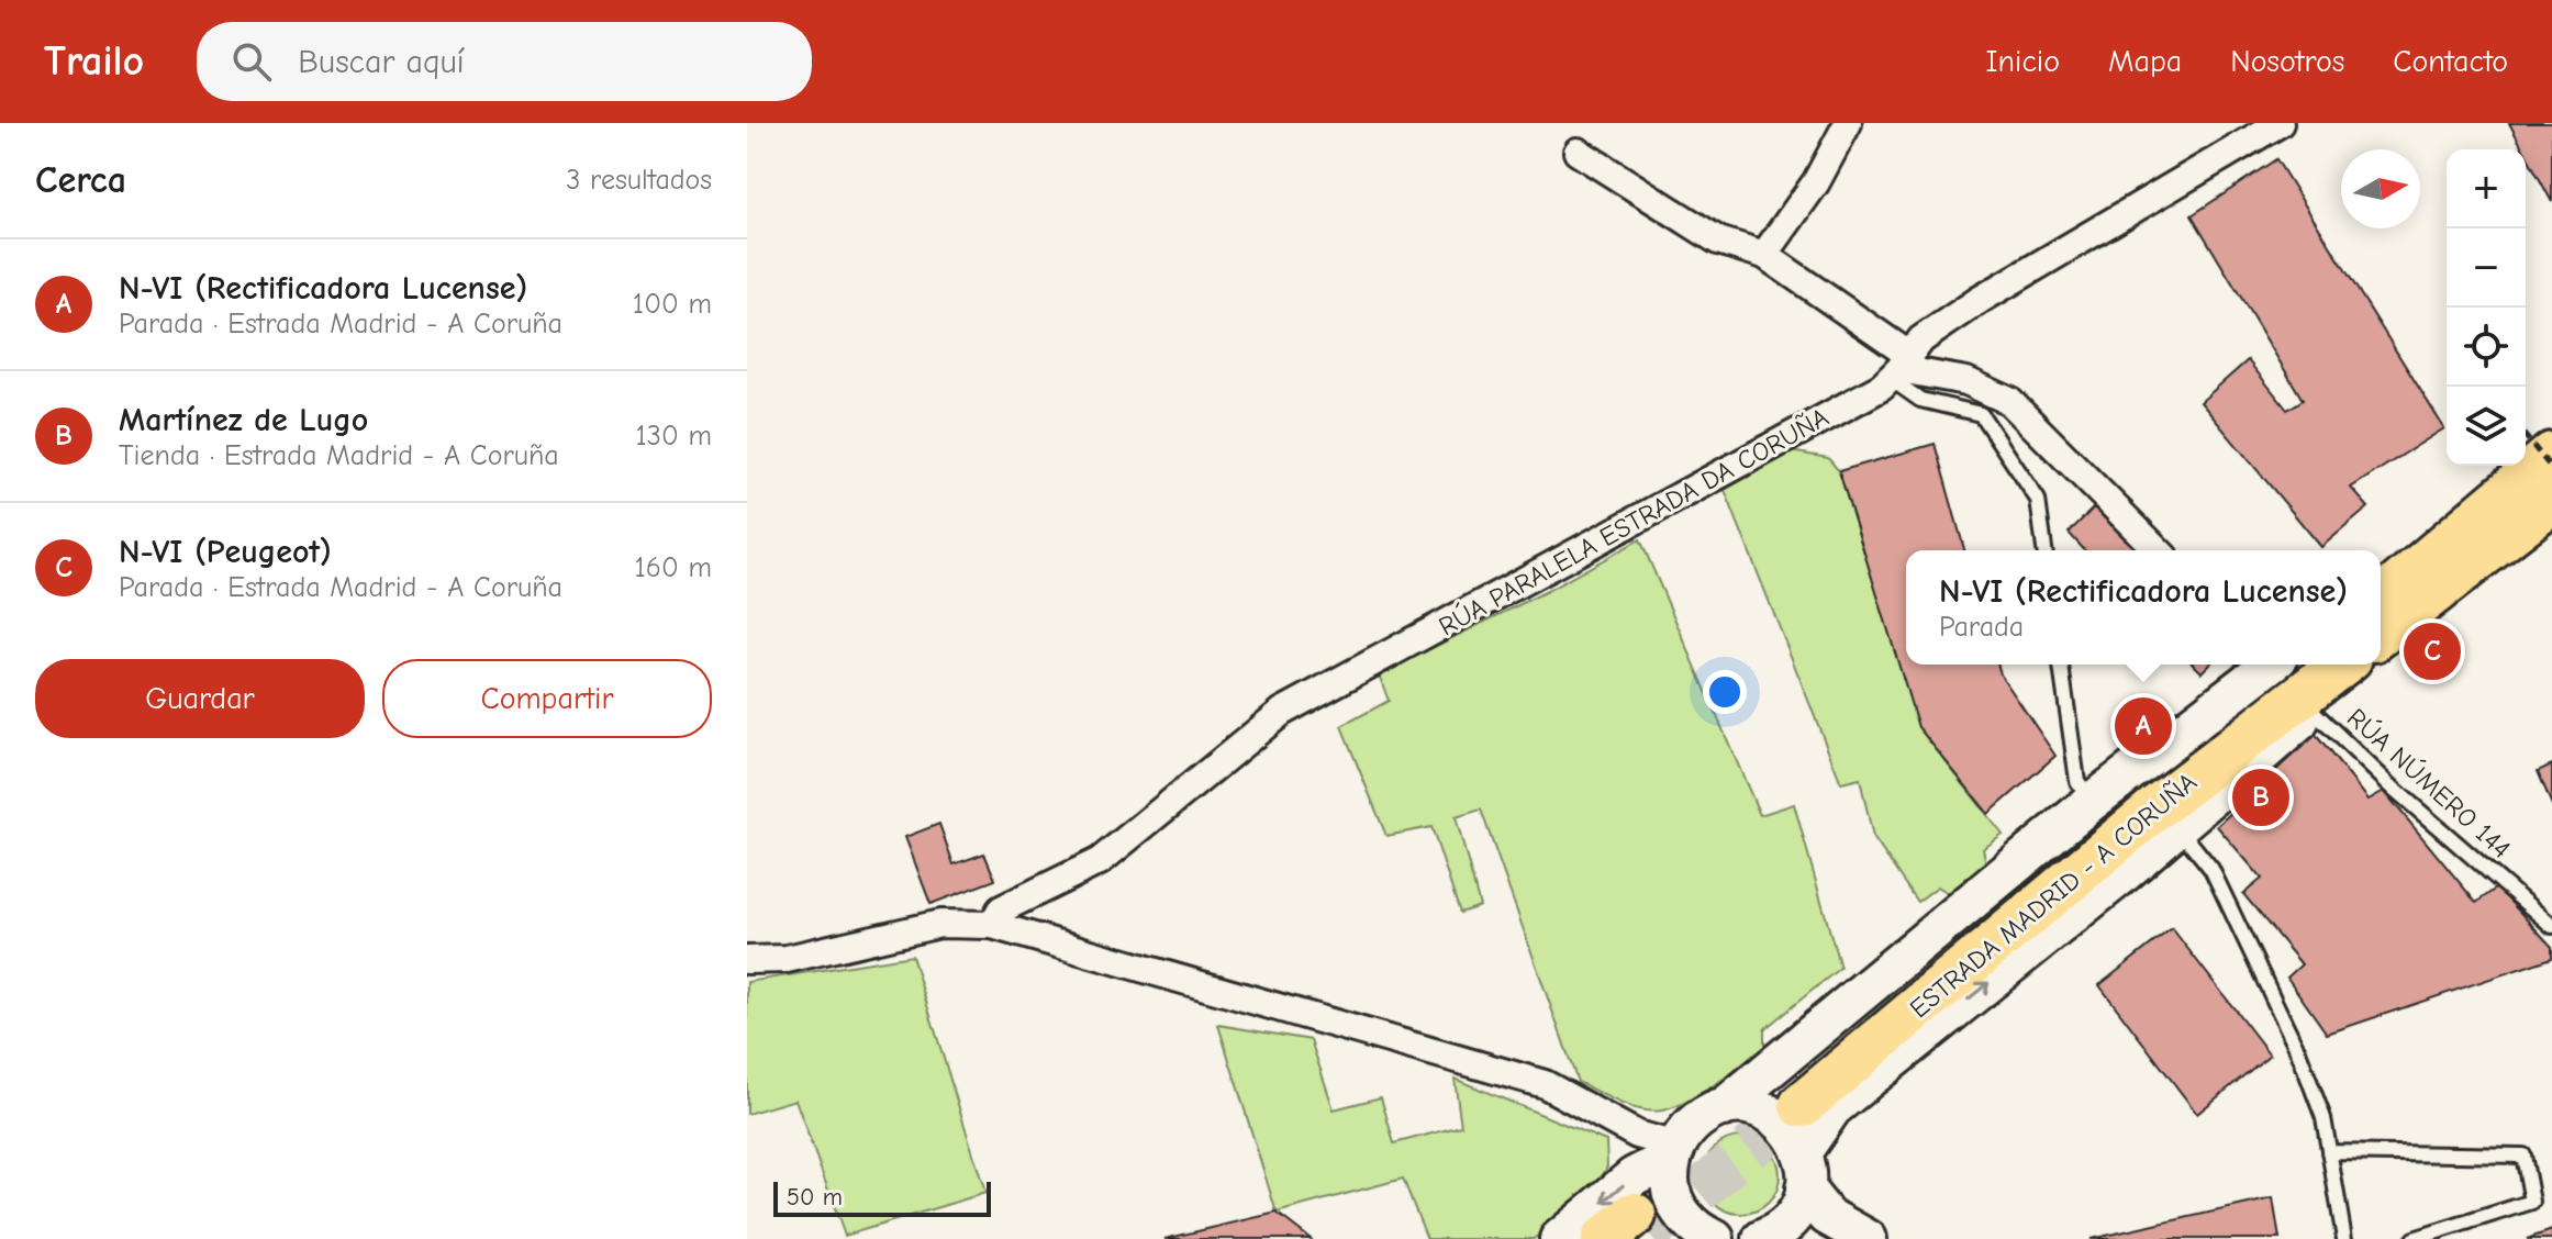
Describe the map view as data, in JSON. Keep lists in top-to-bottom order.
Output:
{
  "streets": {
    "highway": ["ESTRADA MADRID - A CORUÑA"],
    "street": ["RÚA PARALELA ESTRADA DA CORUÑA"],
    "lane": ["RÚA NÚMERO 144"]
  },
  "scale_bar": "50 m",
  "north": "right",
  "page": {
    "header": "Trailo",
    "search": "Buscar aquí",
    "nav": [
      "Inicio",
      "Mapa",
      "Nosotros",
      "Contacto"
    ],
    "heading": ["Cerca", "3 resultados"],
    "map_buttons": ["+", "−"],
    "list": [
      {
        "mark": "A",
        "name": "N-VI (Rectificadora Lucense)",
        "note": "Parada · Estrada Madrid - A Coruña",
        "value": "100 m"
      },
      {
        "mark": "B",
        "name": "Martínez de Lugo",
        "note": "Tienda · Estrada Madrid - A Coruña",
        "value": "130 m"
      },
      {
        "mark": "C",
        "name": "N-VI (Peugeot)",
        "note": "Parada · Estrada Madrid - A Coruña",
        "value": "160 m"
      }
    ],
    "popup": ["N-VI (Rectificadora Lucense)", "Parada"],
    "pins": ["C", "A", "B"],
    "buttons": ["Guardar", "Compartir"],
    "scale": "50 m"
  }
}
